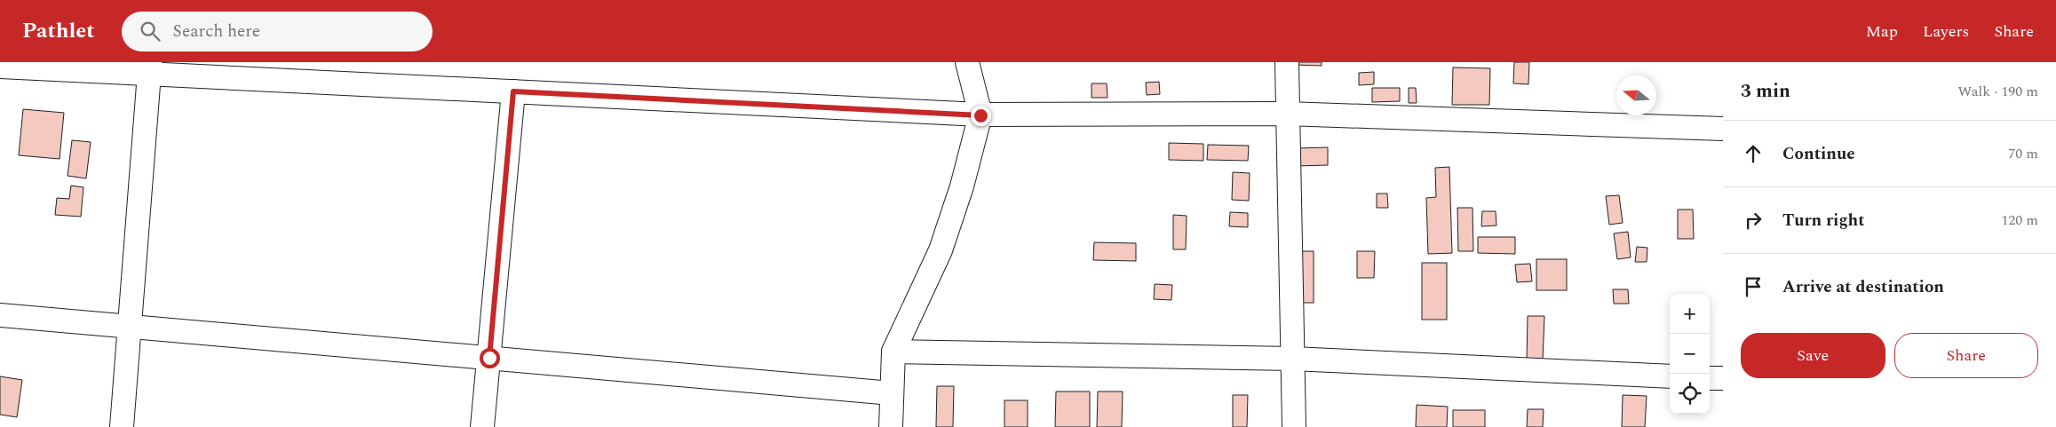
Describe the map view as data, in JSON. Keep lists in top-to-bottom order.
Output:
{
  "north": "left",
  "page": {
    "header": "Pathlet",
    "search": "Search here",
    "nav": ["Map", "Layers", "Share"],
    "heading": ["3 min", "Walk · 190 m"],
    "list": [
      ["Continue", "70 m"],
      ["Turn right", "120 m"],
      "Arrive at destination"
    ],
    "map_buttons": ["+", "−"],
    "buttons": ["Save", "Share"]
  }
}
